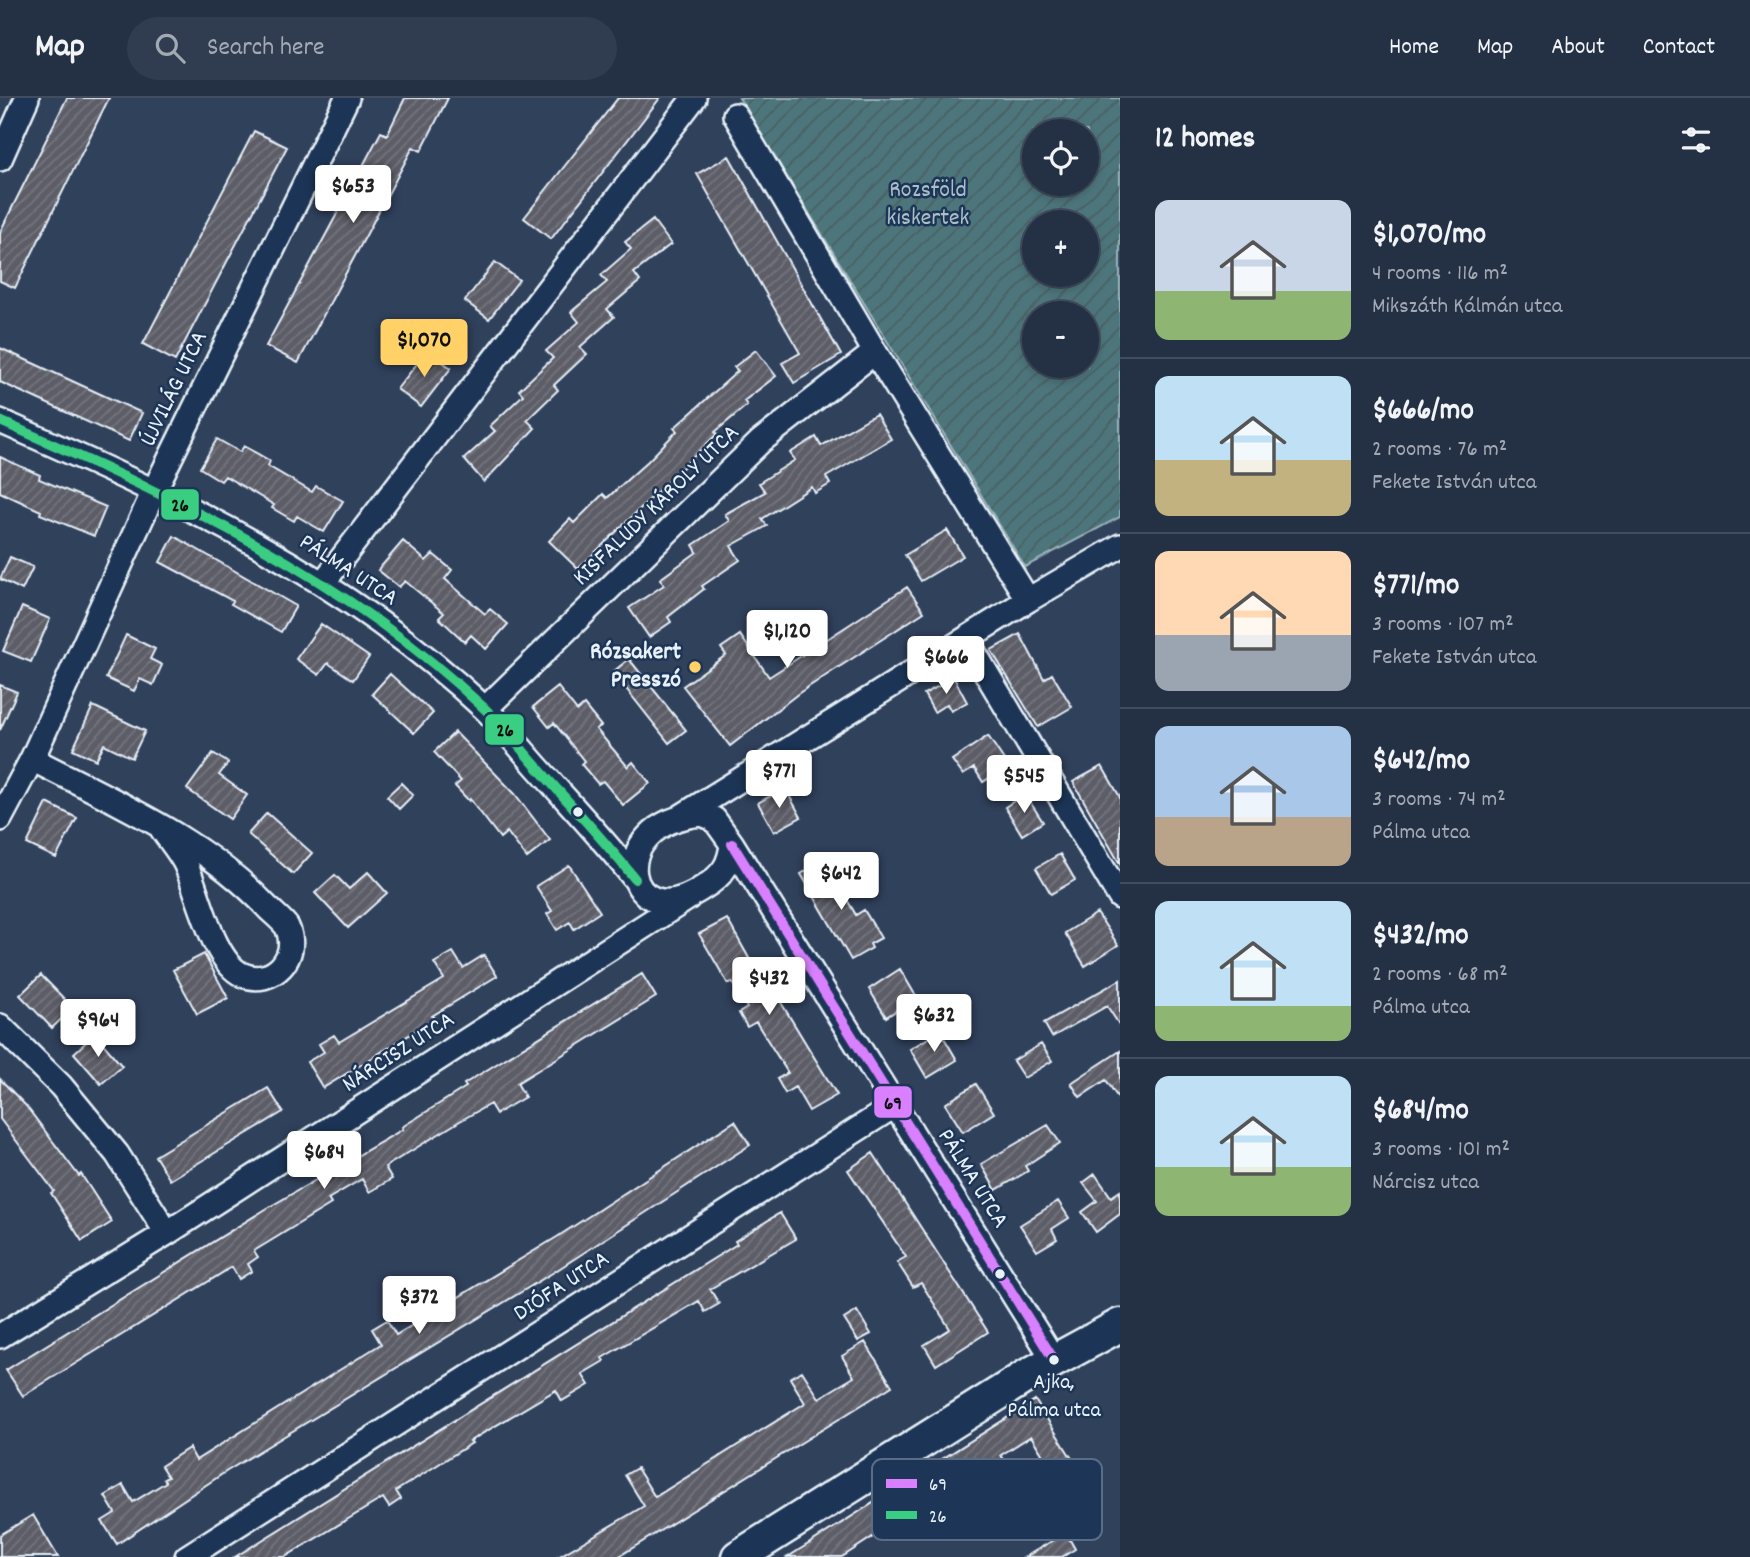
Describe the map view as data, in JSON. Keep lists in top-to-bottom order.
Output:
{
  "streets": {
    "street": [
      "ÚJVILÁG UTCA",
      "KISFALUDY KÁROLY UTCA",
      "PÁLMA UTCA",
      "NÁRCISZ UTCA",
      "DIÓFA UTCA"
    ]
  },
  "crossings": [
    ["ÚJVILÁG UTCA", "PÁLMA UTCA"],
    ["KISFALUDY KÁROLY UTCA", "PÁLMA UTCA"],
    ["PÁLMA UTCA", "NÁRCISZ UTCA"],
    ["PÁLMA UTCA", "DIÓFA UTCA"]
  ],
  "parks": ["Rozsföld kiskertek"],
  "places": ["Rózsakert Presszó", "Ajka, Pálma utca"],
  "lines": ["transit line 26", "transit line 69"],
  "legend": ["69", "26"],
  "page": {
    "header": "Map",
    "search": "Search here",
    "nav": [
      "Home",
      "Map",
      "About",
      "Contact"
    ],
    "heading": "12 homes",
    "map_buttons": ["+", "−"],
    "price": [
      "$653",
      "$1,070",
      "$1,120",
      "$666",
      "$771",
      "$545",
      "$642",
      "$432",
      "$632",
      "$964",
      "$684",
      "$372"
    ],
    "list": [
      {
        "name": "$1,070/mo",
        "note": "4 rooms · 116 m² · Mikszáth Kálmán utca"
      },
      {
        "name": "$666/mo",
        "note": "2 rooms · 76 m² · Fekete István utca"
      },
      {
        "name": "$771/mo",
        "note": "3 rooms · 107 m² · Fekete István utca"
      },
      {
        "name": "$642/mo",
        "note": "3 rooms · 74 m² · Pálma utca"
      },
      {
        "name": "$432/mo",
        "note": "2 rooms · 68 m² · Pálma utca"
      },
      {
        "name": "$684/mo",
        "note": "3 rooms · 101 m² · Nárcisz utca"
      }
    ]
  }
}
